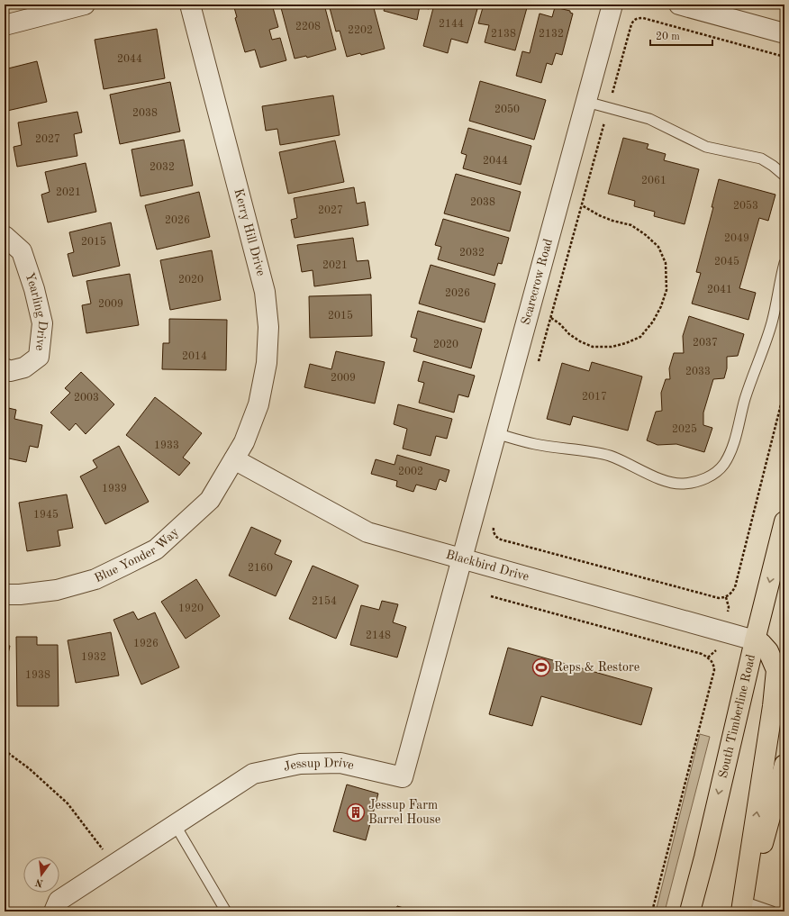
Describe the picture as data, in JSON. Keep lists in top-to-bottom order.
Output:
{
  "streets": {
    "main road": ["South Timberline Road"],
    "street": [
      "Kerry Hill Drive",
      "Scarecrow Road",
      "Yearling Drive",
      "Blue Yonder Way",
      "Blackbird Drive",
      "Jessup Drive"
    ]
  },
  "crossings": [
    ["Kerry Hill Drive", "Blue Yonder Way"],
    ["Kerry Hill Drive", "Blackbird Drive"],
    ["Scarecrow Road", "Blackbird Drive"],
    ["Scarecrow Road", "Jessup Drive"],
    ["Blue Yonder Way", "Blackbird Drive"],
    ["Blackbird Drive", "South Timberline Road"],
    ["Blackbird Drive", "Jessup Drive"]
  ],
  "places": {
    "sports": ["Reps & Restore"],
    "building": ["Jessup Farm Barrel House"]
  },
  "house_numbers": [
    "2144",
    "2208",
    "2202",
    "2138",
    "2132",
    "2044",
    "2050",
    "2038",
    "2027",
    "2044",
    "2032",
    "2061",
    "2021",
    "2038",
    "2053",
    "2027",
    "2026",
    "2049",
    "2015",
    "2032",
    "2045",
    "2021",
    "2020",
    "2041",
    "2026",
    "2009",
    "2015",
    "2037",
    "2020",
    "2014",
    "2033",
    "2009",
    "2017",
    "2003",
    "2025",
    "1933",
    "2002",
    "1939",
    "1945",
    "2160",
    "2154",
    "1920",
    "2148",
    "1926",
    "1932",
    "1938"
  ],
  "scale_bar": "20 m",
  "north": "bottom"
}
